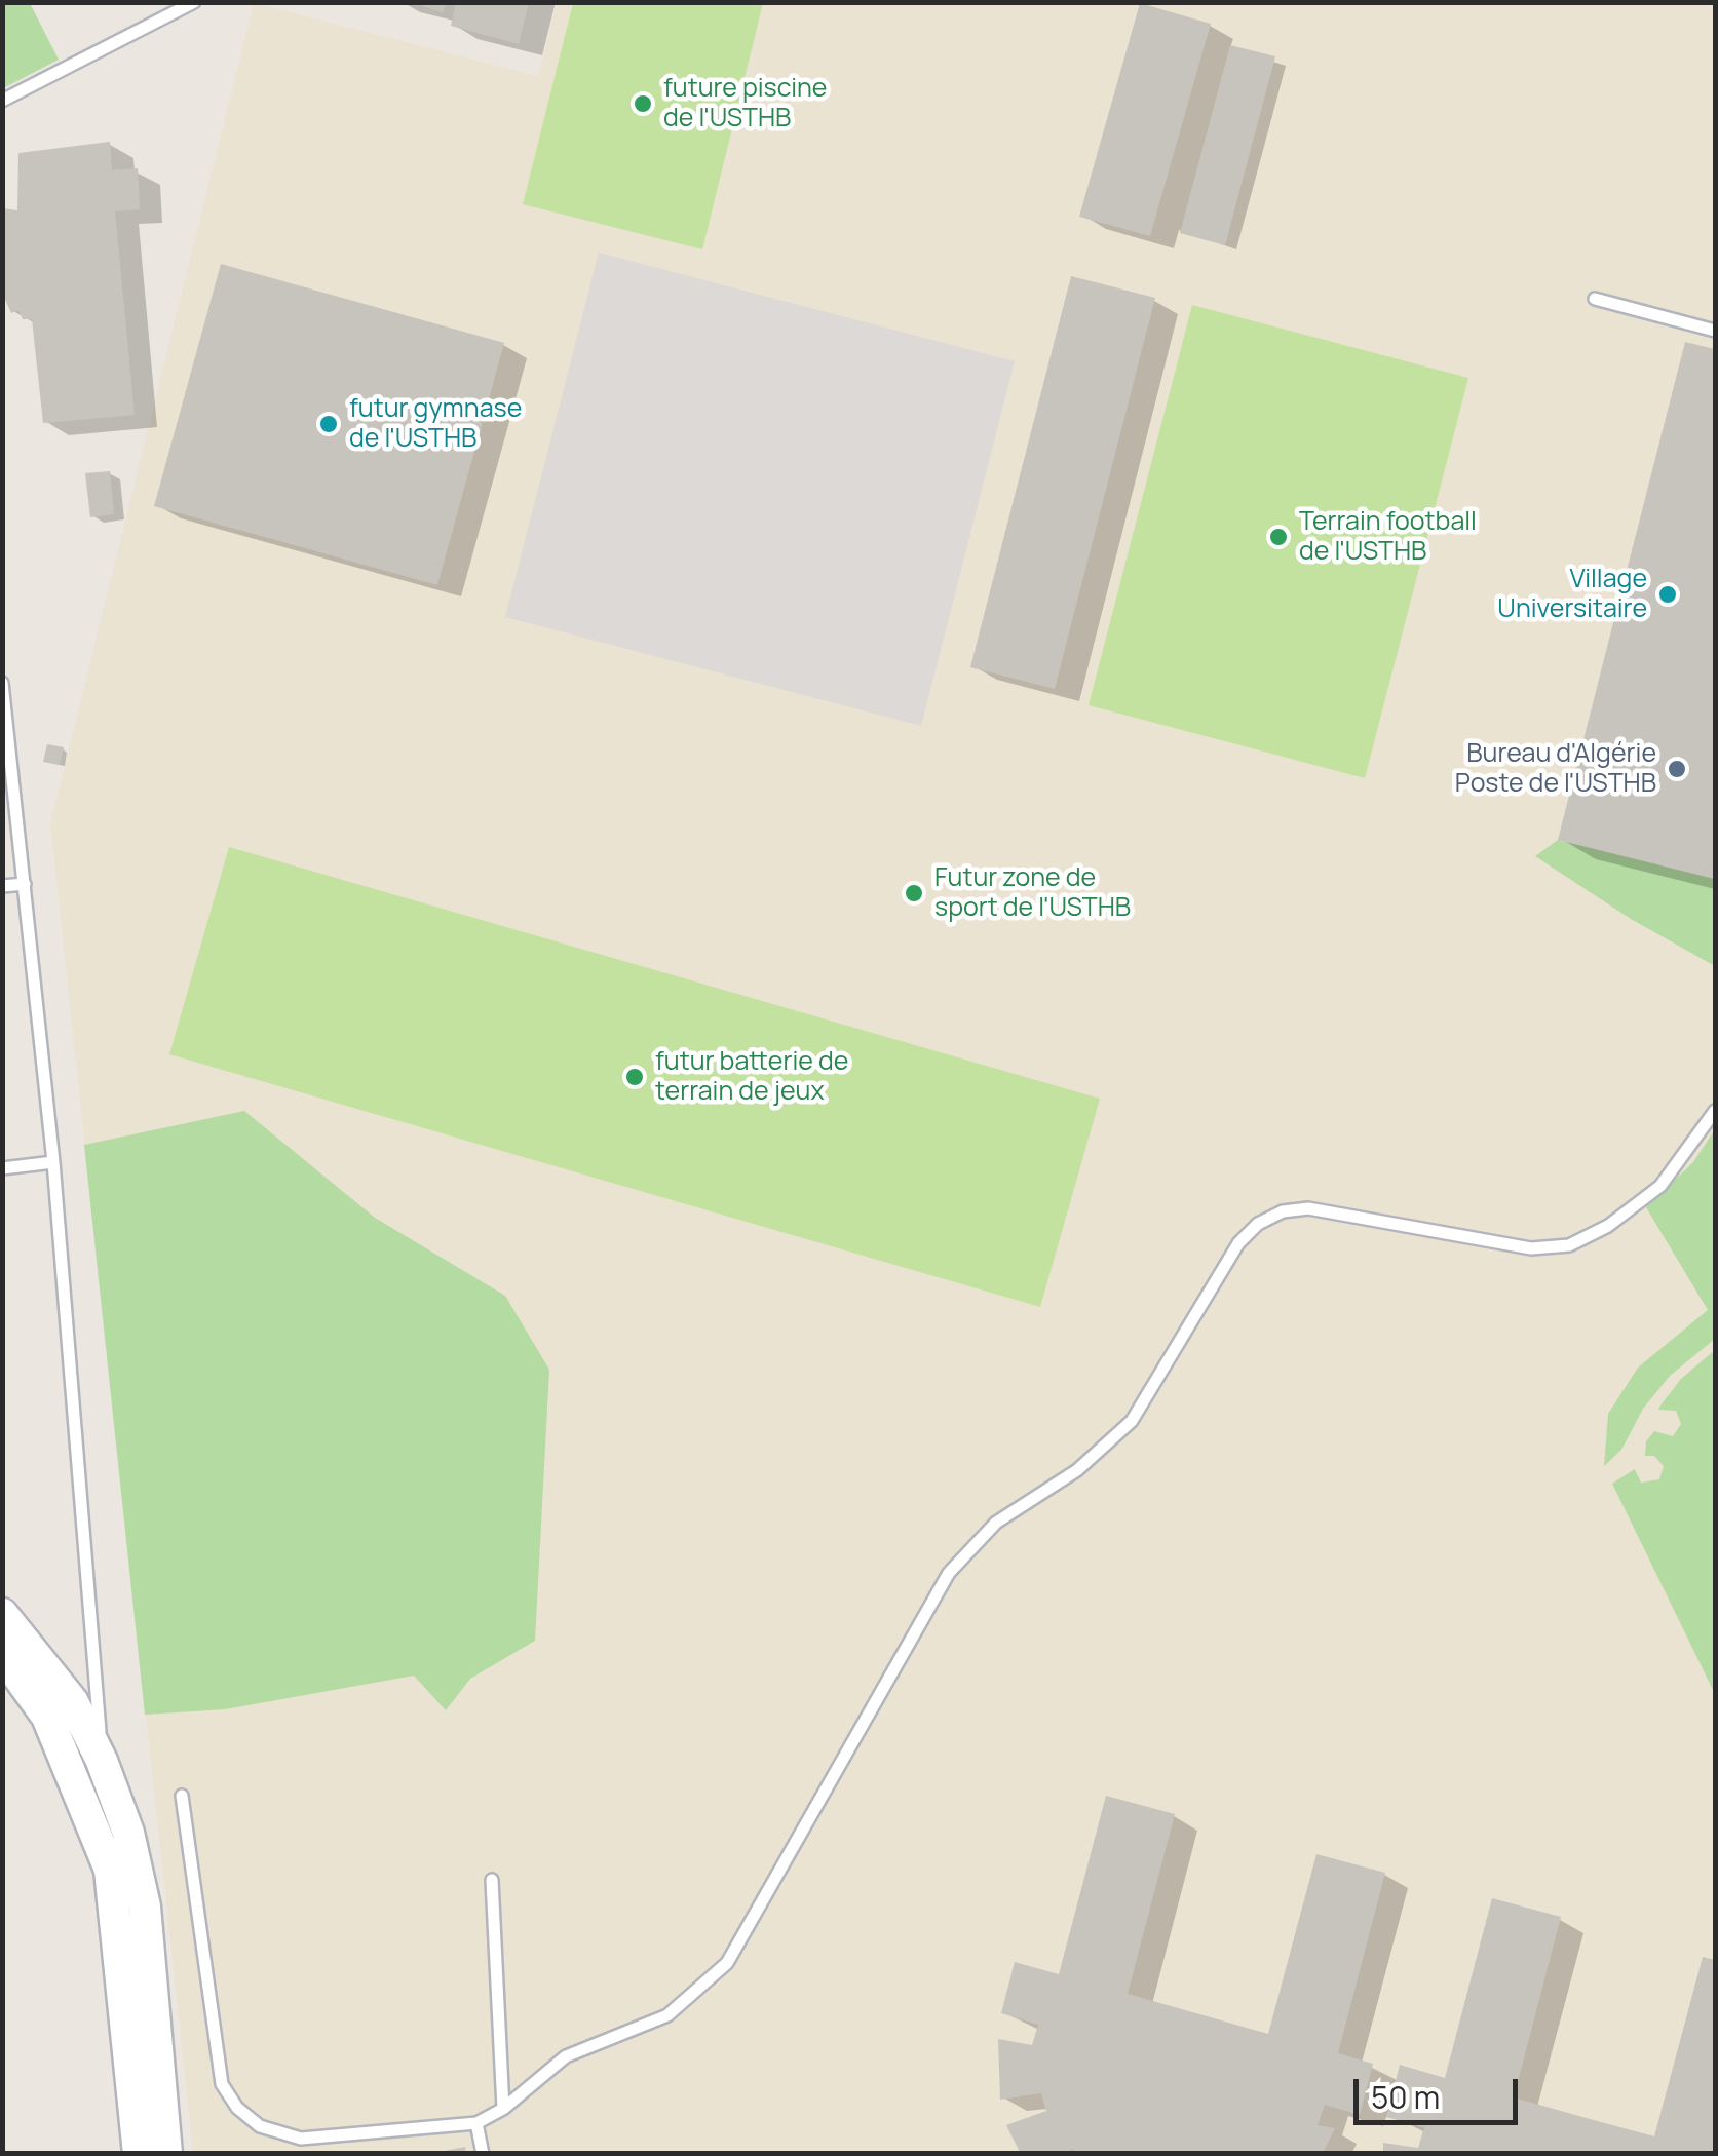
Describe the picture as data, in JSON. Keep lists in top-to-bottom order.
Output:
{
  "places": [
    "future piscine de l'USTHB",
    "futur gymnase de l'USTHB",
    "Terrain football de l'USTHB",
    "Village Universitaire",
    "Bureau d'Algérie Poste de l'USTHB",
    "Futur zone de sport de l'USTHB",
    "futur batterie de terrain de jeux"
  ],
  "scale_bar": "50 m"
}
